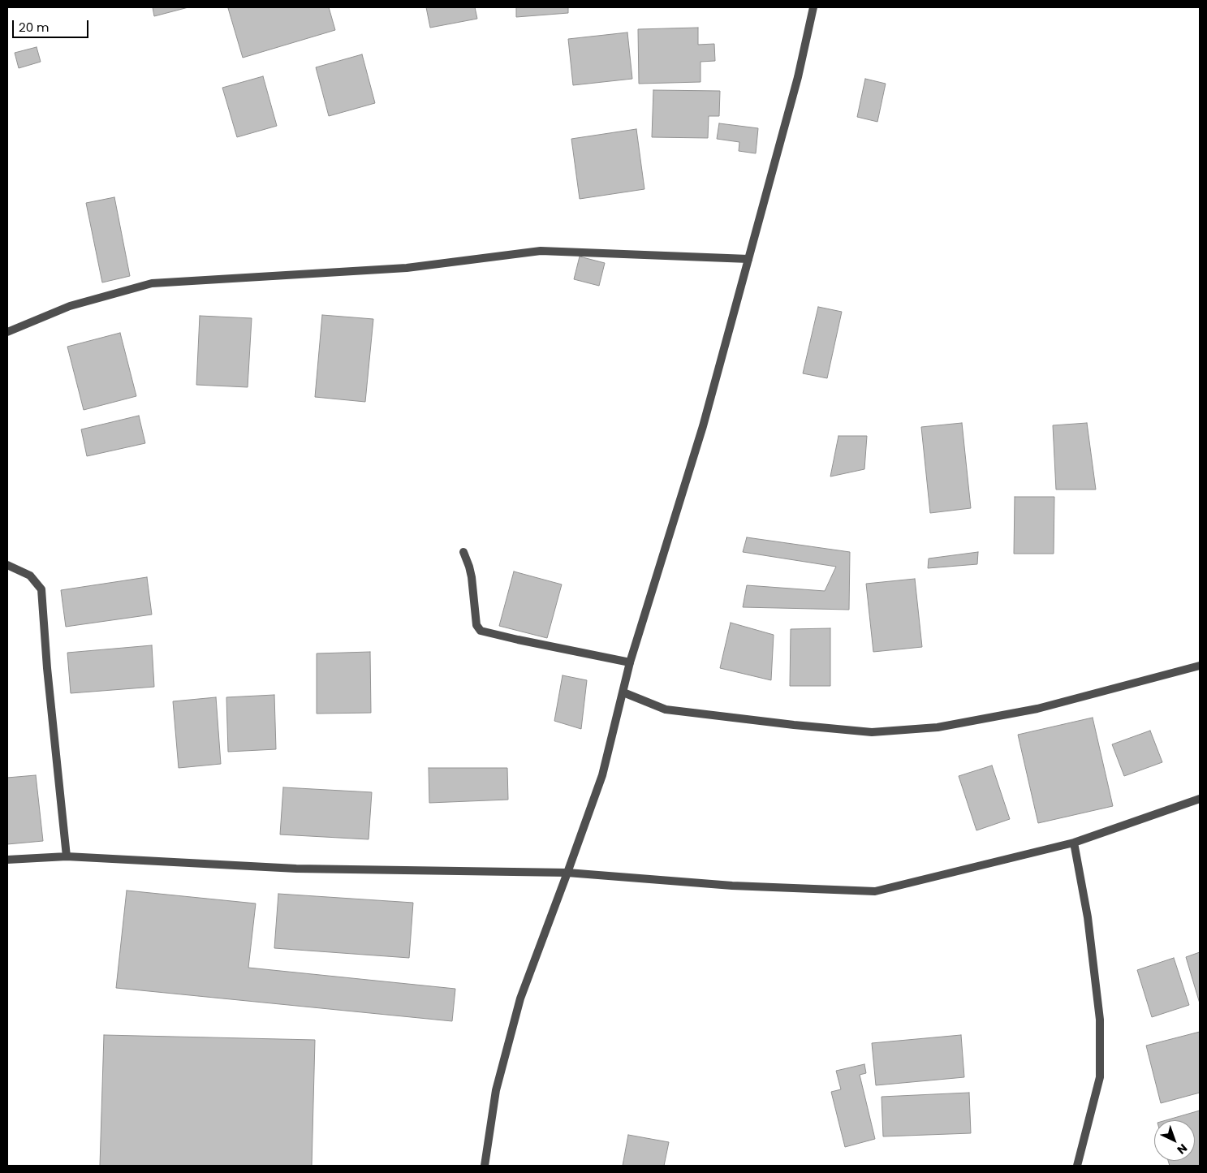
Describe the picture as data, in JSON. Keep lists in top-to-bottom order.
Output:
{
  "scale_bar": "20 m",
  "north": "bottom right"
}
